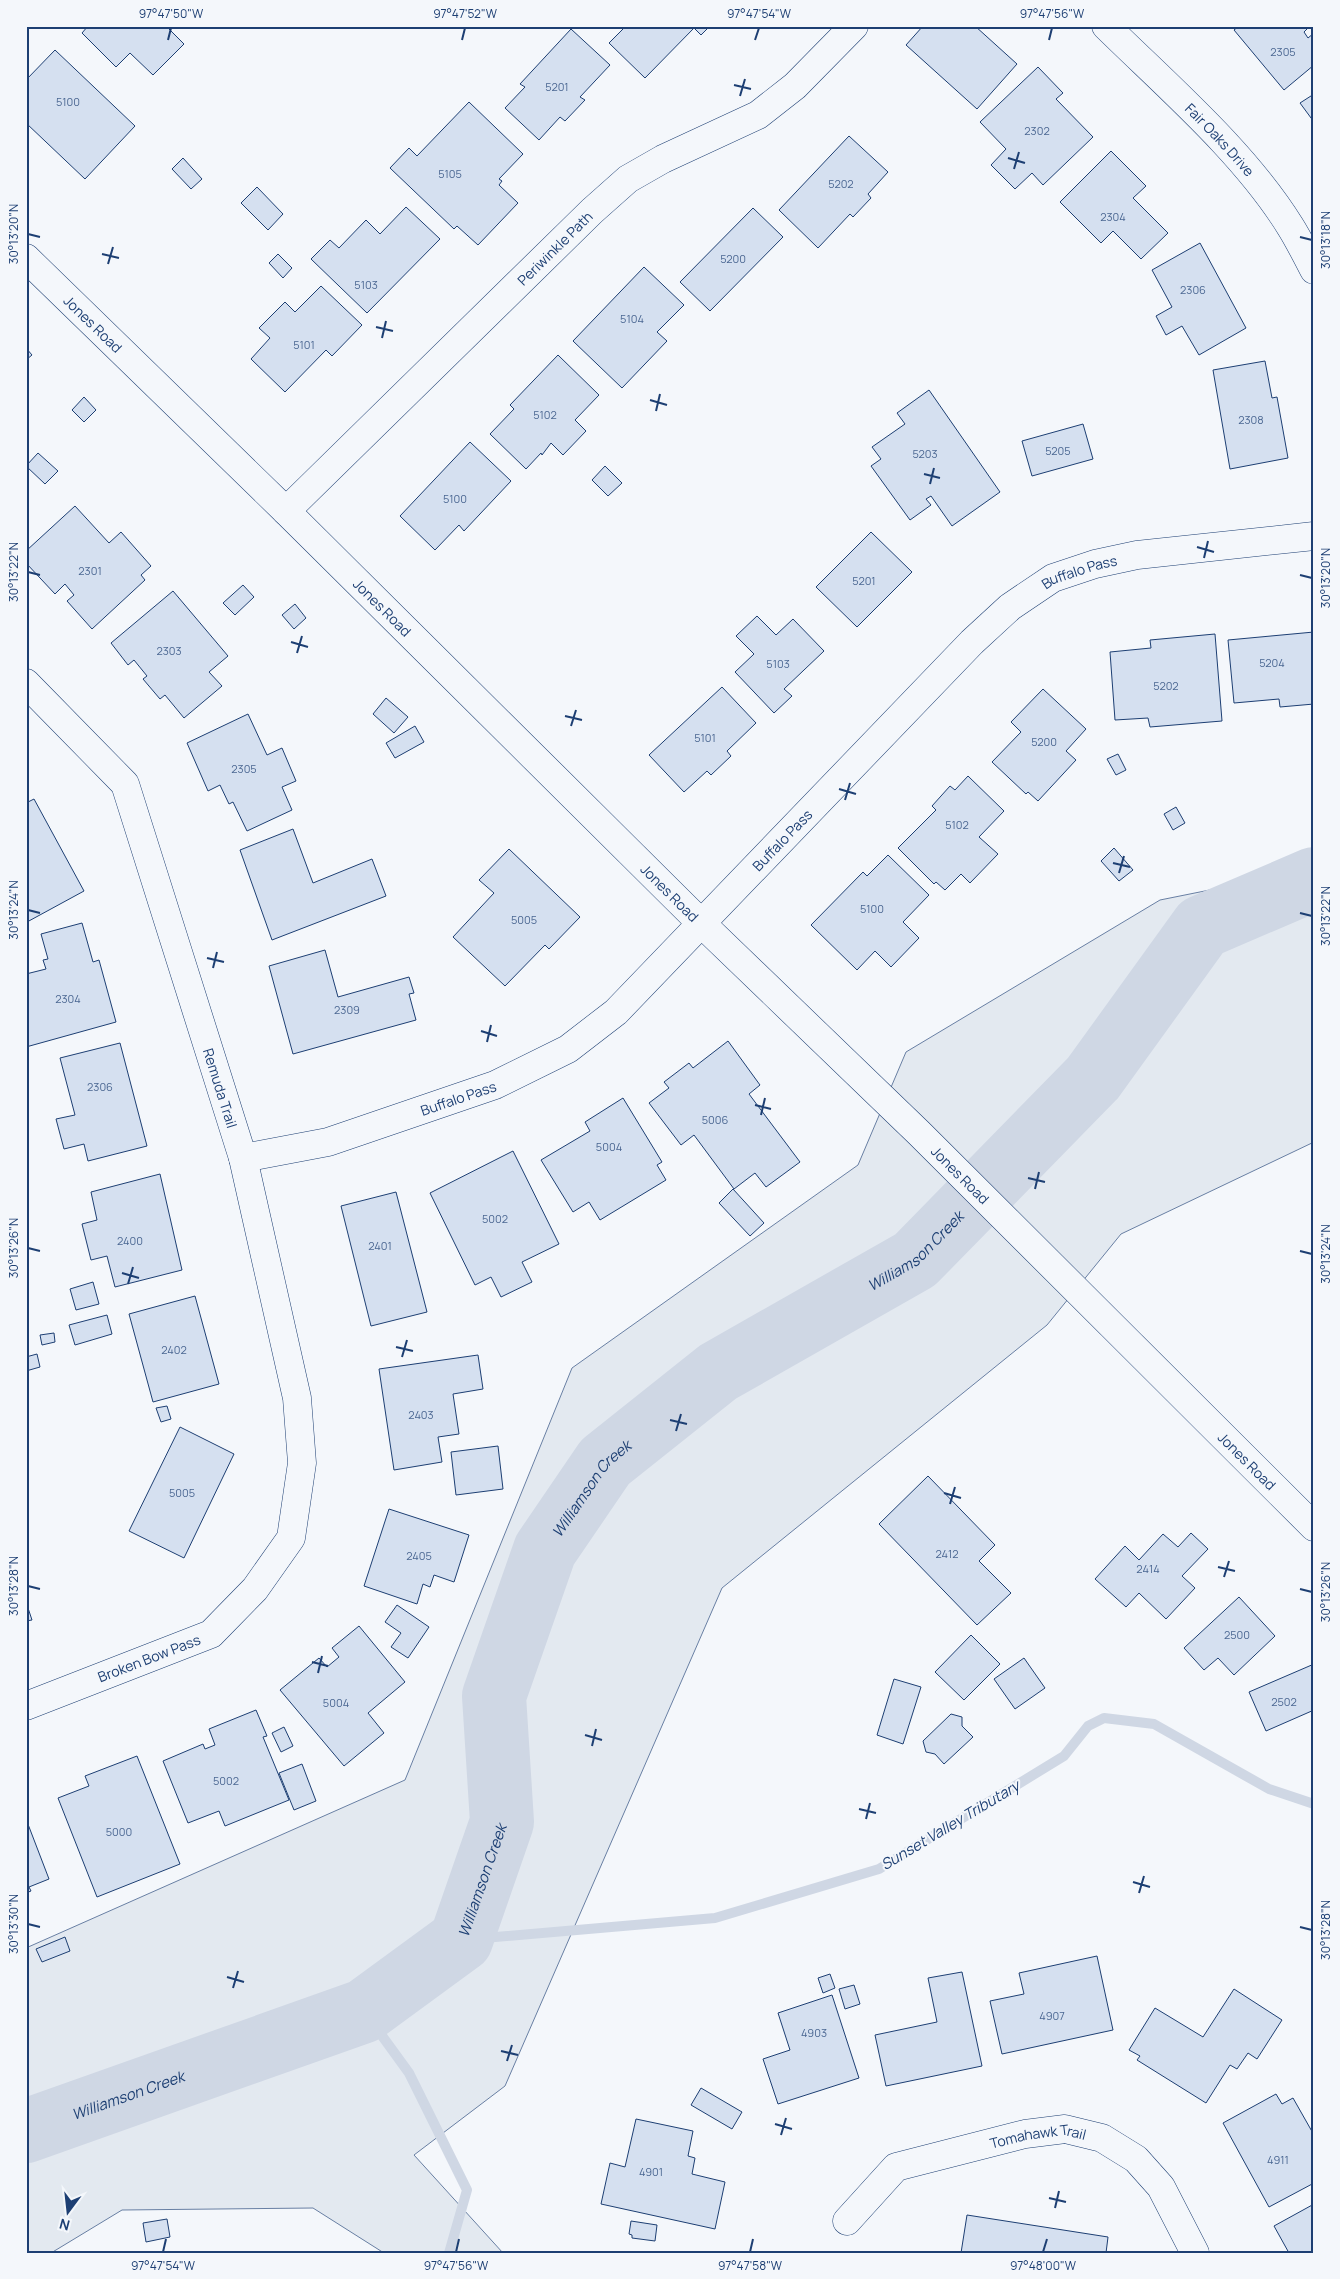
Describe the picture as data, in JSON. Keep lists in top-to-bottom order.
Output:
{
  "streets": {
    "street": [
      "Fair Oaks Drive",
      "Periwinkle Path",
      "Jones Road",
      "Buffalo Pass",
      "Remuda Trail",
      "Broken Bow Pass",
      "Tomahawk Trail"
    ]
  },
  "crossings": [
    ["Periwinkle Path", "Jones Road"],
    ["Jones Road", "Buffalo Pass"],
    ["Buffalo Pass", "Remuda Trail"],
    ["Remuda Trail", "Broken Bow Pass"]
  ],
  "water": ["Williamson Creek", "Sunset Valley Tributary"],
  "house_numbers": [
    "2305",
    "5201",
    "5100",
    "2302",
    "5105",
    "5202",
    "2304",
    "5200",
    "5103",
    "2306",
    "5104",
    "5101",
    "5102",
    "2308",
    "5205",
    "5203",
    "5100",
    "2301",
    "5201",
    "2303",
    "5204",
    "5103",
    "5202",
    "5101",
    "5200",
    "2305",
    "5102",
    "5100",
    "5005",
    "2304",
    "2309",
    "2306",
    "5006",
    "5004",
    "5002",
    "2400",
    "2401",
    "2402",
    "2403",
    "5005",
    "2412",
    "2405",
    "2414",
    "2500",
    "2502",
    "5004",
    "5002",
    "5000",
    "4907",
    "4903",
    "4911",
    "4901"
  ],
  "north": "bottom",
  "coordinates": [
    "97°47'50\"W",
    "97°47'52\"W",
    "97°47'54\"W",
    "97°47'56\"W",
    "30°13'20\"N",
    "30°13'18\"N",
    "30°13'22\"N",
    "30°13'24\"N",
    "30°13'26\"N",
    "30°13'28\"N",
    "30°13'30\"N",
    "97°47'58\"W",
    "97°48'00\"W"
  ]
}
